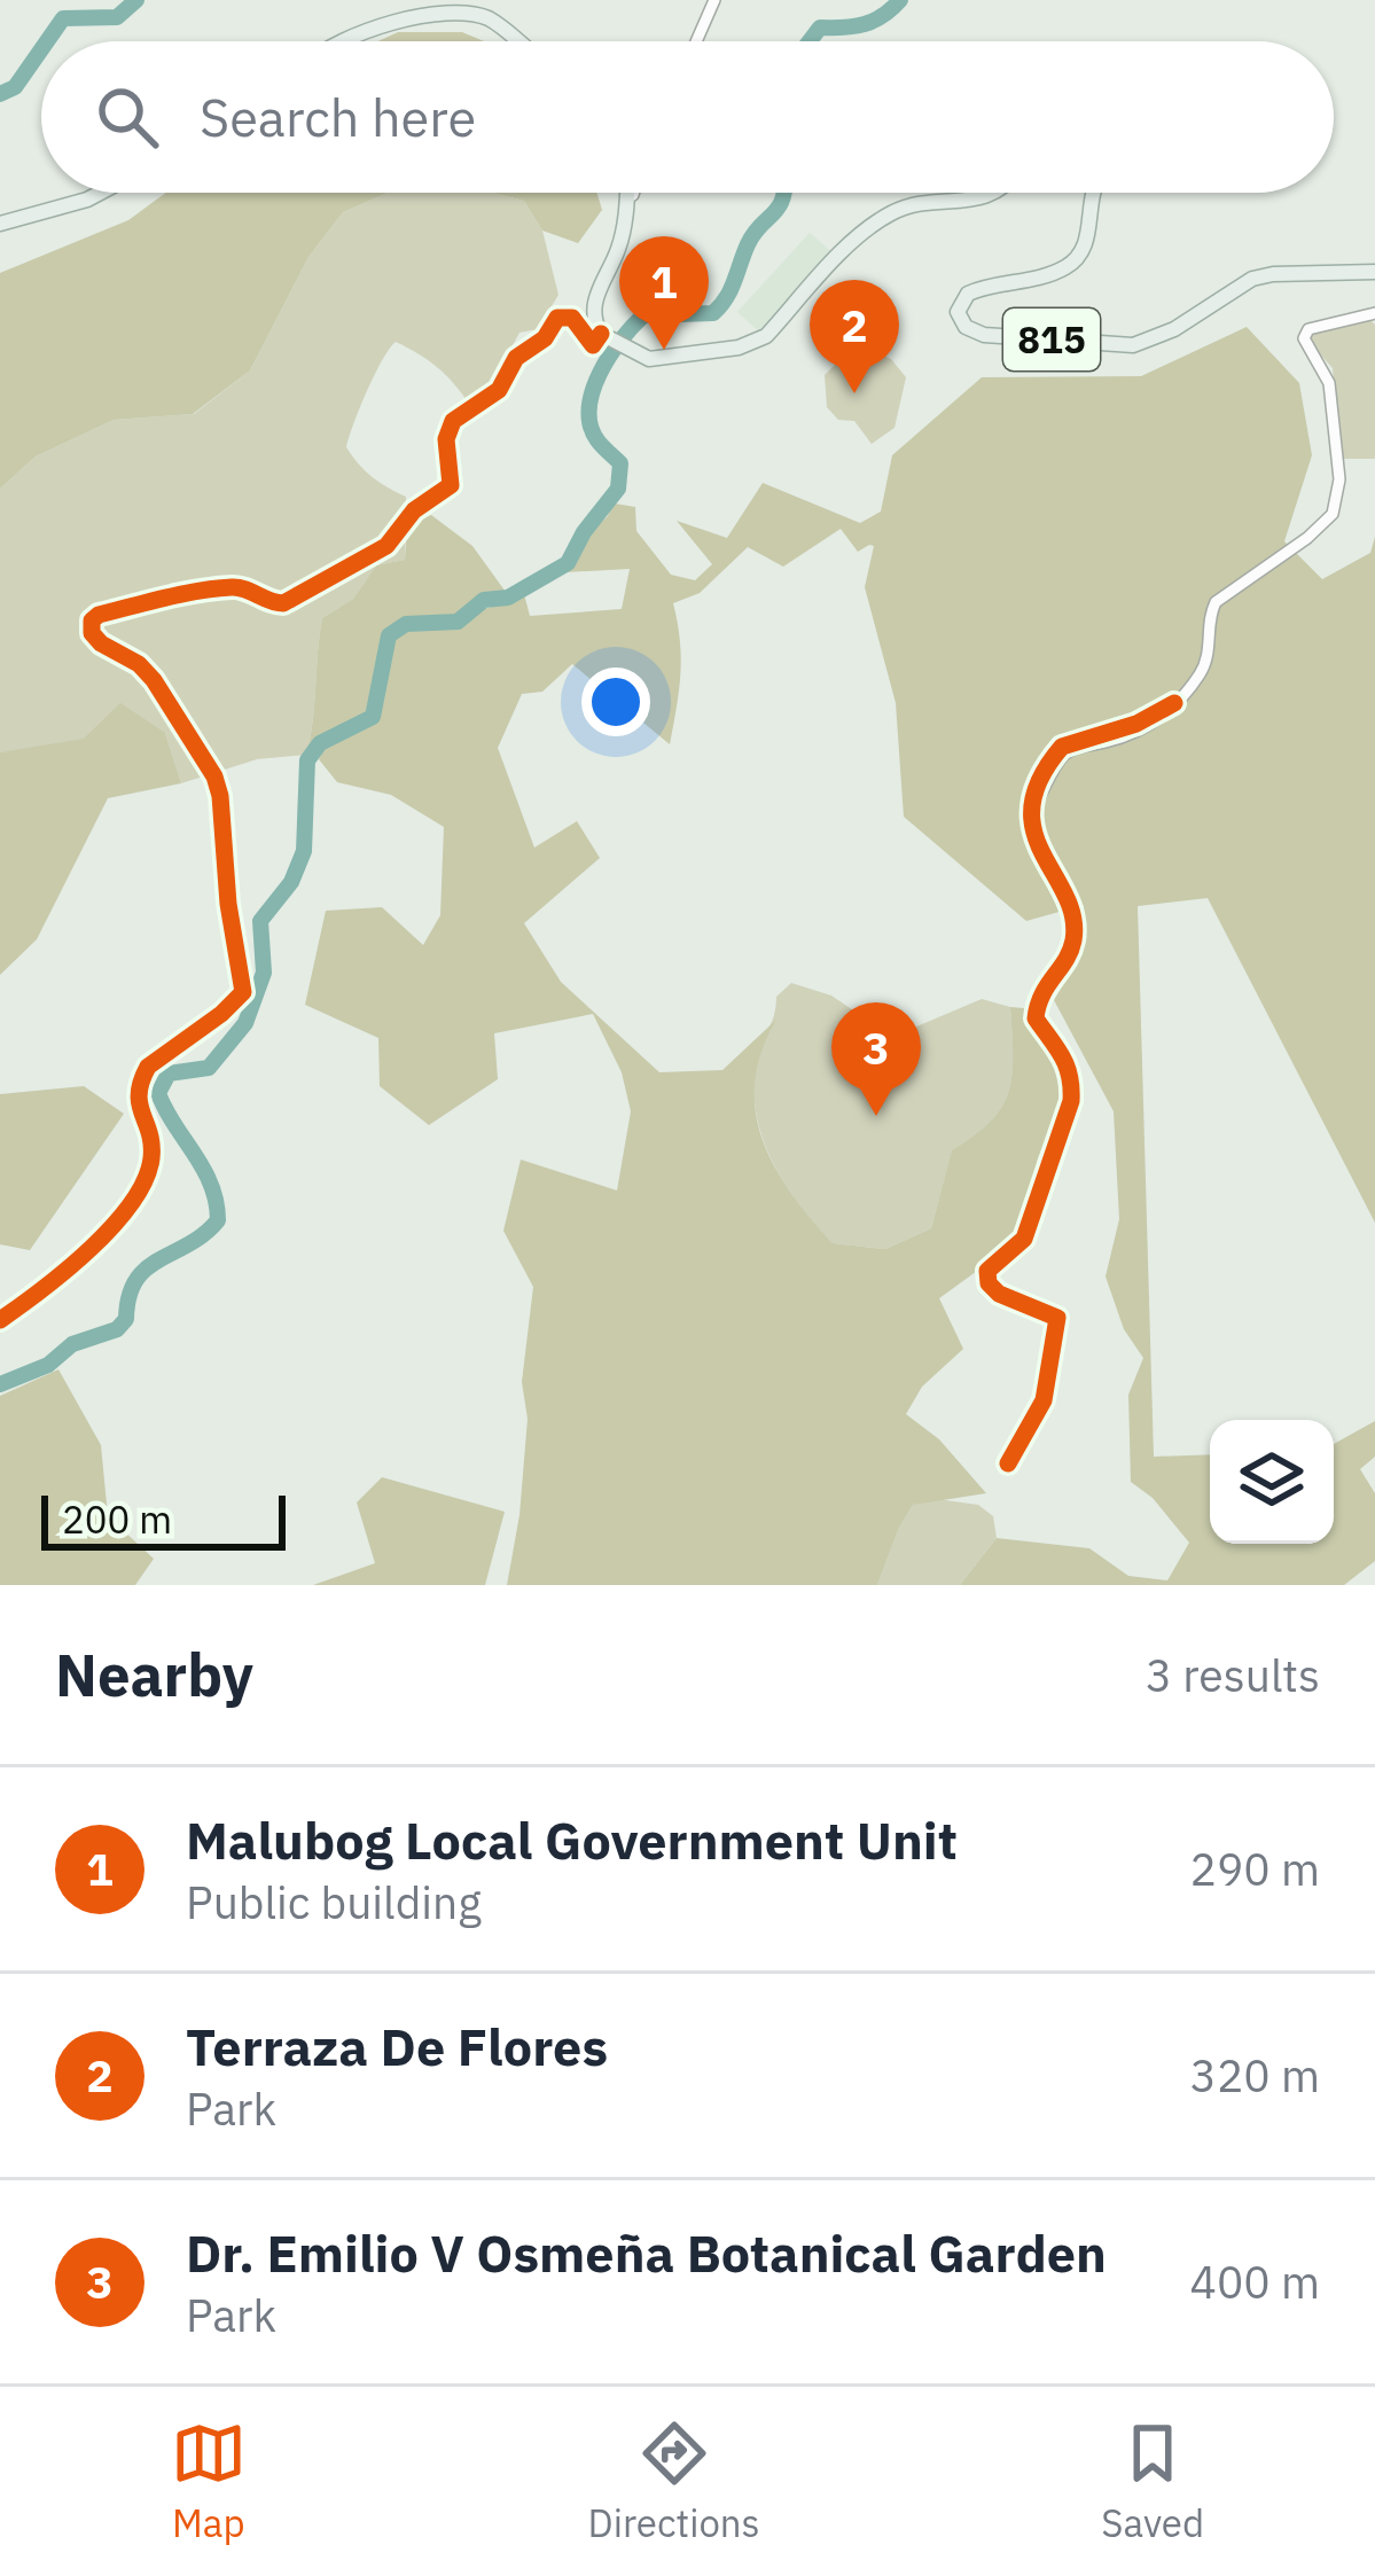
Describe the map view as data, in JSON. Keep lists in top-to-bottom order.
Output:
{
  "streets": {
    "main road": ["815"]
  },
  "scale_bar": "200 m",
  "page": {
    "search": "Search here",
    "pins": ["1", "2", "3"],
    "scale": "200 m",
    "heading": ["Nearby", "3 results"],
    "list": [
      {
        "mark": "1",
        "name": "Malubog Local Government Unit",
        "note": "Public building",
        "value": "290 m"
      },
      {
        "mark": "2",
        "name": "Terraza De Flores",
        "note": "Park",
        "value": "320 m"
      },
      {
        "mark": "3",
        "name": "Dr. Emilio V Osmeña Botanical Garden",
        "note": "Park",
        "value": "400 m"
      }
    ],
    "nav": ["Map", "Directions", "Saved"]
  }
}
